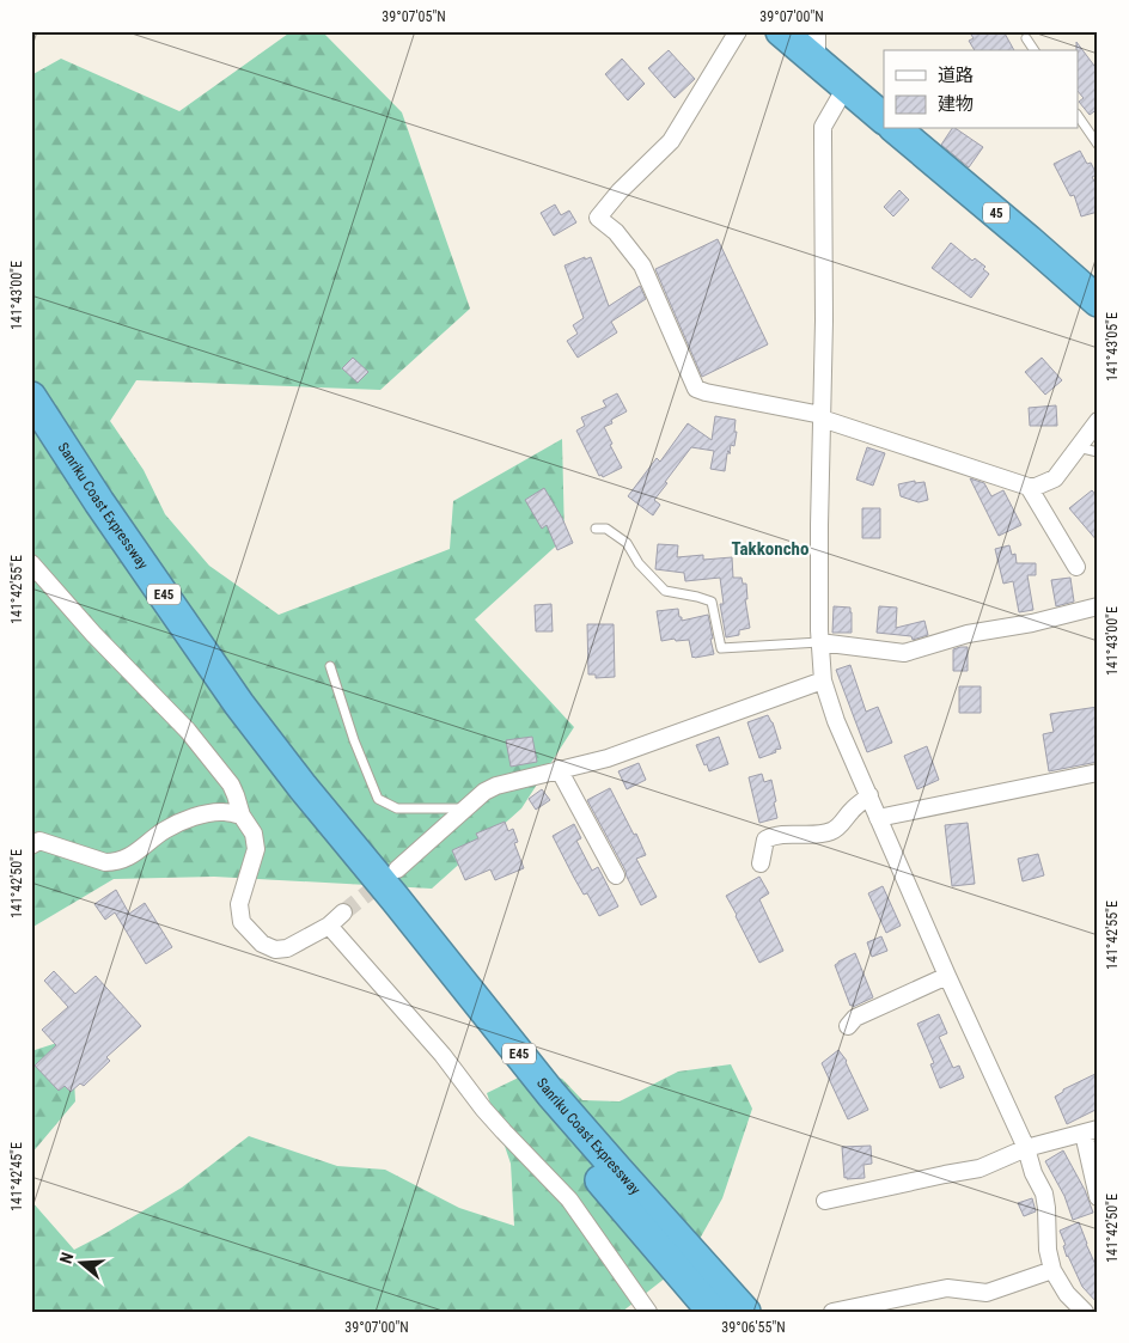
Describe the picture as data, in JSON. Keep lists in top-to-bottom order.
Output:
{
  "streets": {
    "highway": ["45", "Sanriku Coast Expressway", "E45"]
  },
  "districts": ["Takkoncho"],
  "legend": ["道路", "建物"],
  "north": "left",
  "coordinates": [
    "39°07'05\"N",
    "39°07'00\"N",
    "141°43'00\"E",
    "141°43'05\"E",
    "141°42'55\"E",
    "141°42'50\"E",
    "141°42'45\"E",
    "39°06'55\"N"
  ]
}
